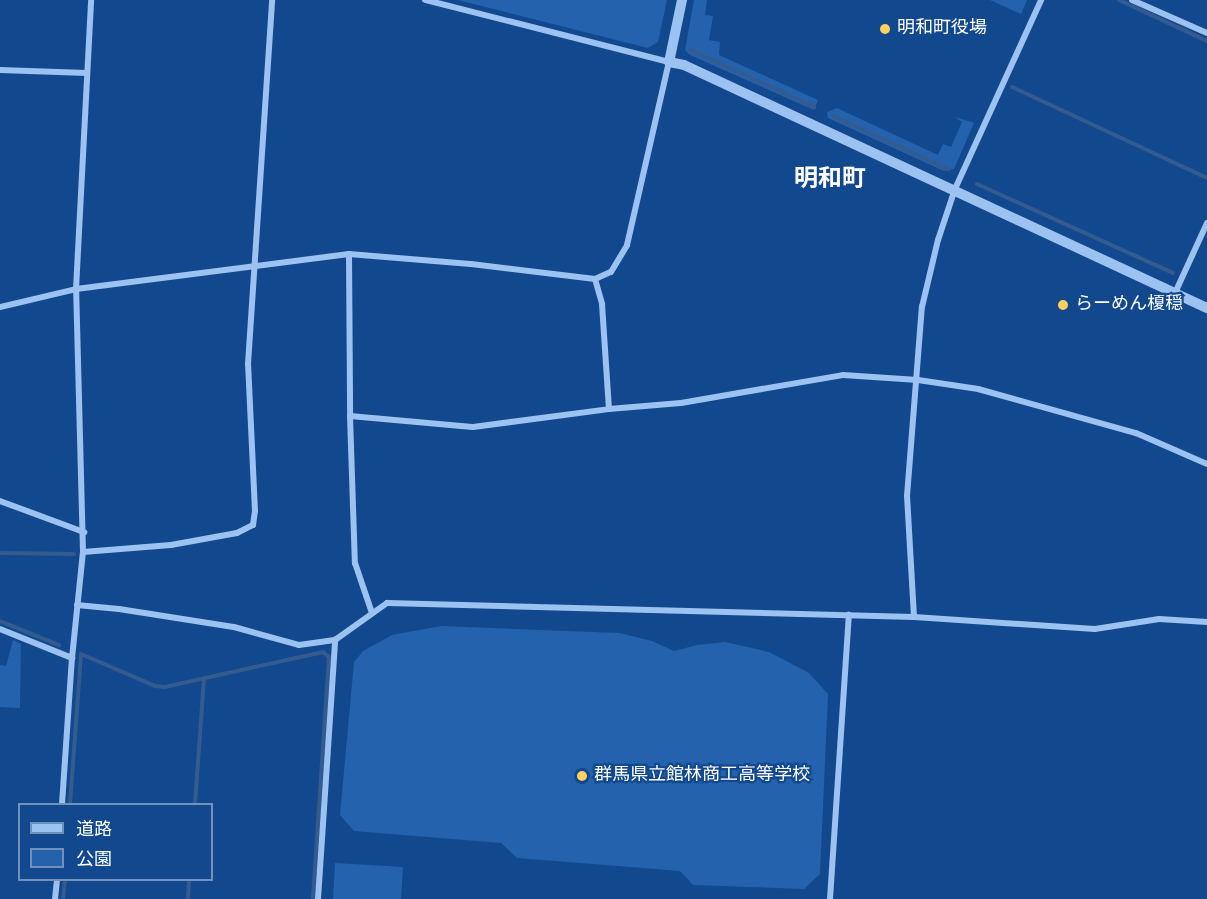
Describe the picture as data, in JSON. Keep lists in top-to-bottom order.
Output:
{
  "districts": ["明和町"],
  "places": ["明和町役場", "らーめん榎穏", "群馬県立館林商工高等学校"],
  "legend": ["道路", "公園"]
}
